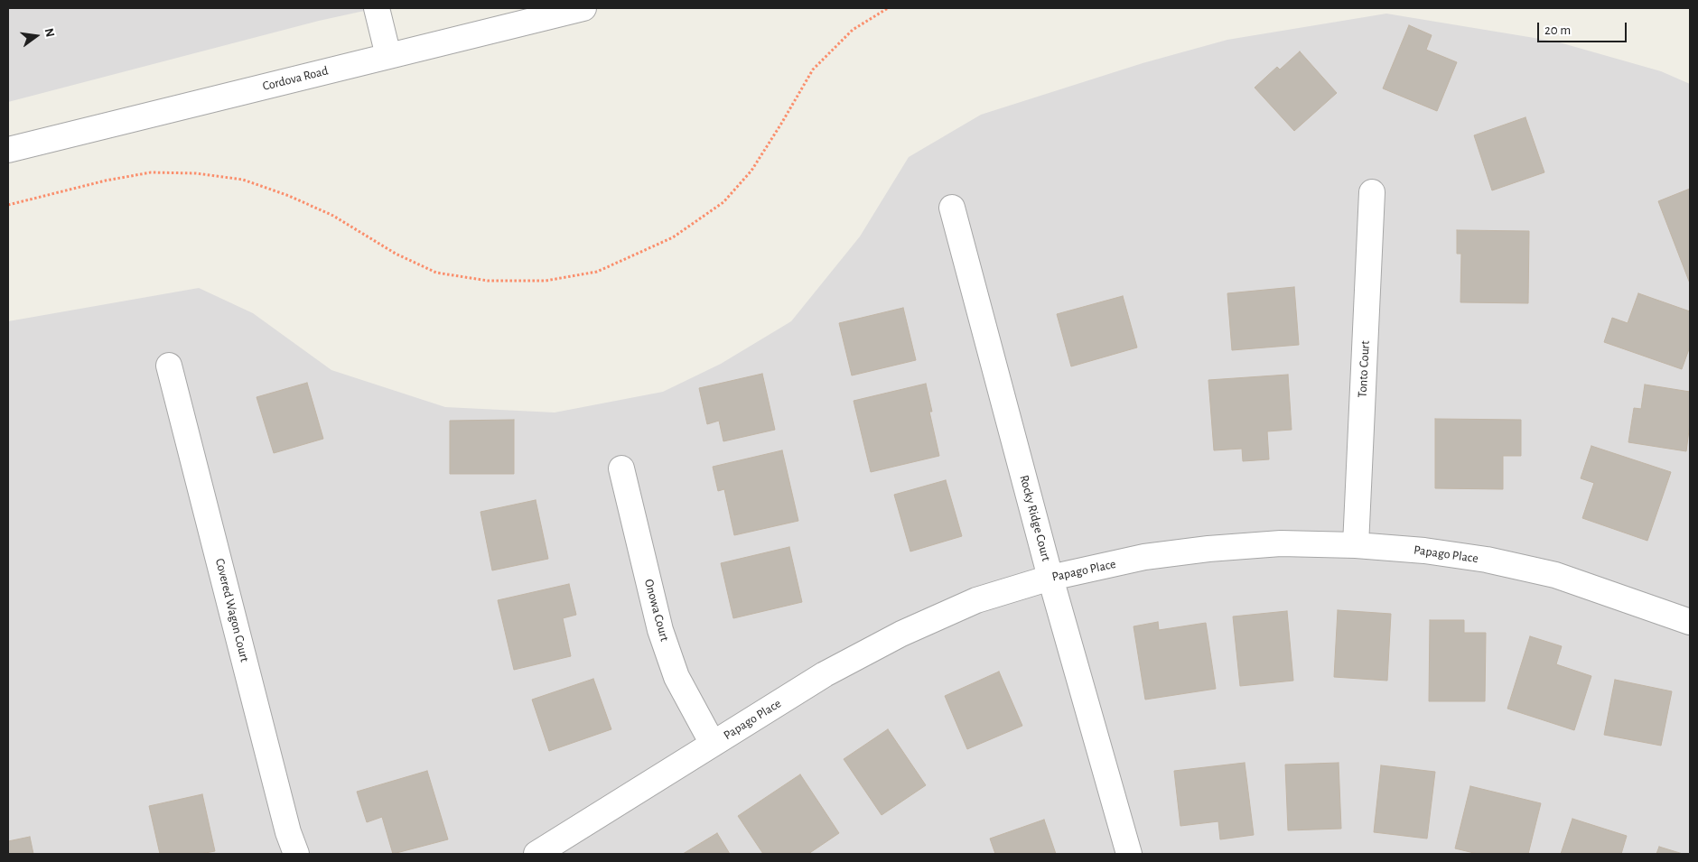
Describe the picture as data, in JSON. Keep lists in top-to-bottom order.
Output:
{
  "streets": {
    "street": [
      "Cordova Road",
      "Tonto Court",
      "Rocky Ridge Court",
      "Papago Place",
      "Covered Wagon Court",
      "Onowa Court"
    ]
  },
  "crossings": [
    ["Tonto Court", "Papago Place"],
    ["Rocky Ridge Court", "Papago Place"],
    ["Papago Place", "Onowa Court"]
  ],
  "scale_bar": "20 m",
  "north": "right"
}
